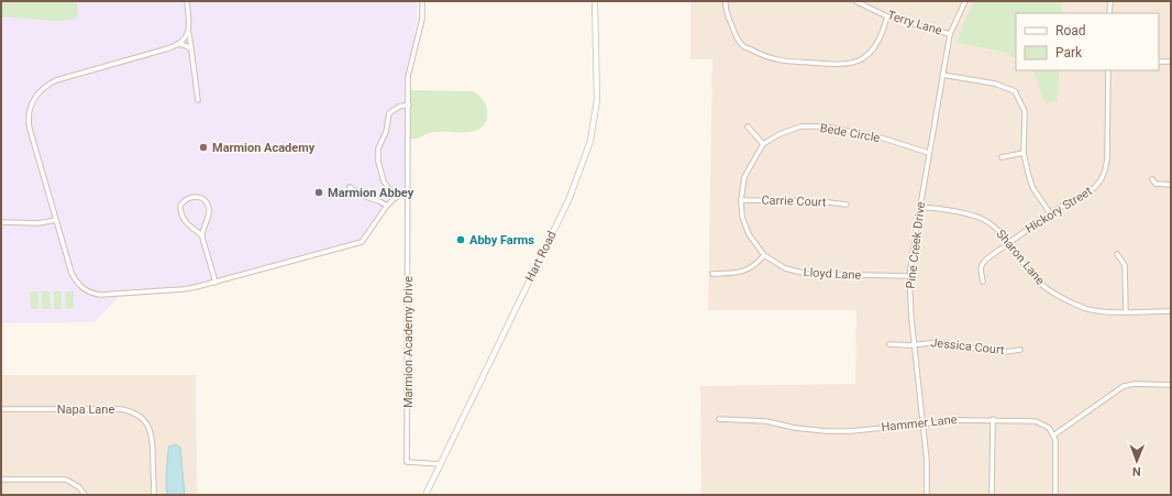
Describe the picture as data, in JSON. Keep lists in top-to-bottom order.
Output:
{
  "streets": {
    "street": [
      "Terry Lane",
      "Bede Circle",
      "Carrie Court",
      "Hickory Street",
      "Pine Creek Drive",
      "Hart Road",
      "Sharon Lane",
      "Lloyd Lane",
      "Marmion Academy Drive",
      "Jessica Court",
      "Napa Lane",
      "Hammer Lane"
    ]
  },
  "crossings": [
    ["Terry Lane", "Pine Creek Drive"],
    ["Bede Circle", "Pine Creek Drive"],
    ["Hickory Street", "Sharon Lane"],
    ["Pine Creek Drive", "Sharon Lane"],
    ["Pine Creek Drive", "Lloyd Lane"],
    ["Pine Creek Drive", "Jessica Court"],
    ["Pine Creek Drive", "Hammer Lane"],
    ["Hart Road", "Marmion Academy Drive"]
  ],
  "places": ["Marmion Academy", "Marmion Abbey", "Abby Farms"],
  "legend": ["Road", "Park"],
  "north": "bottom"
}
